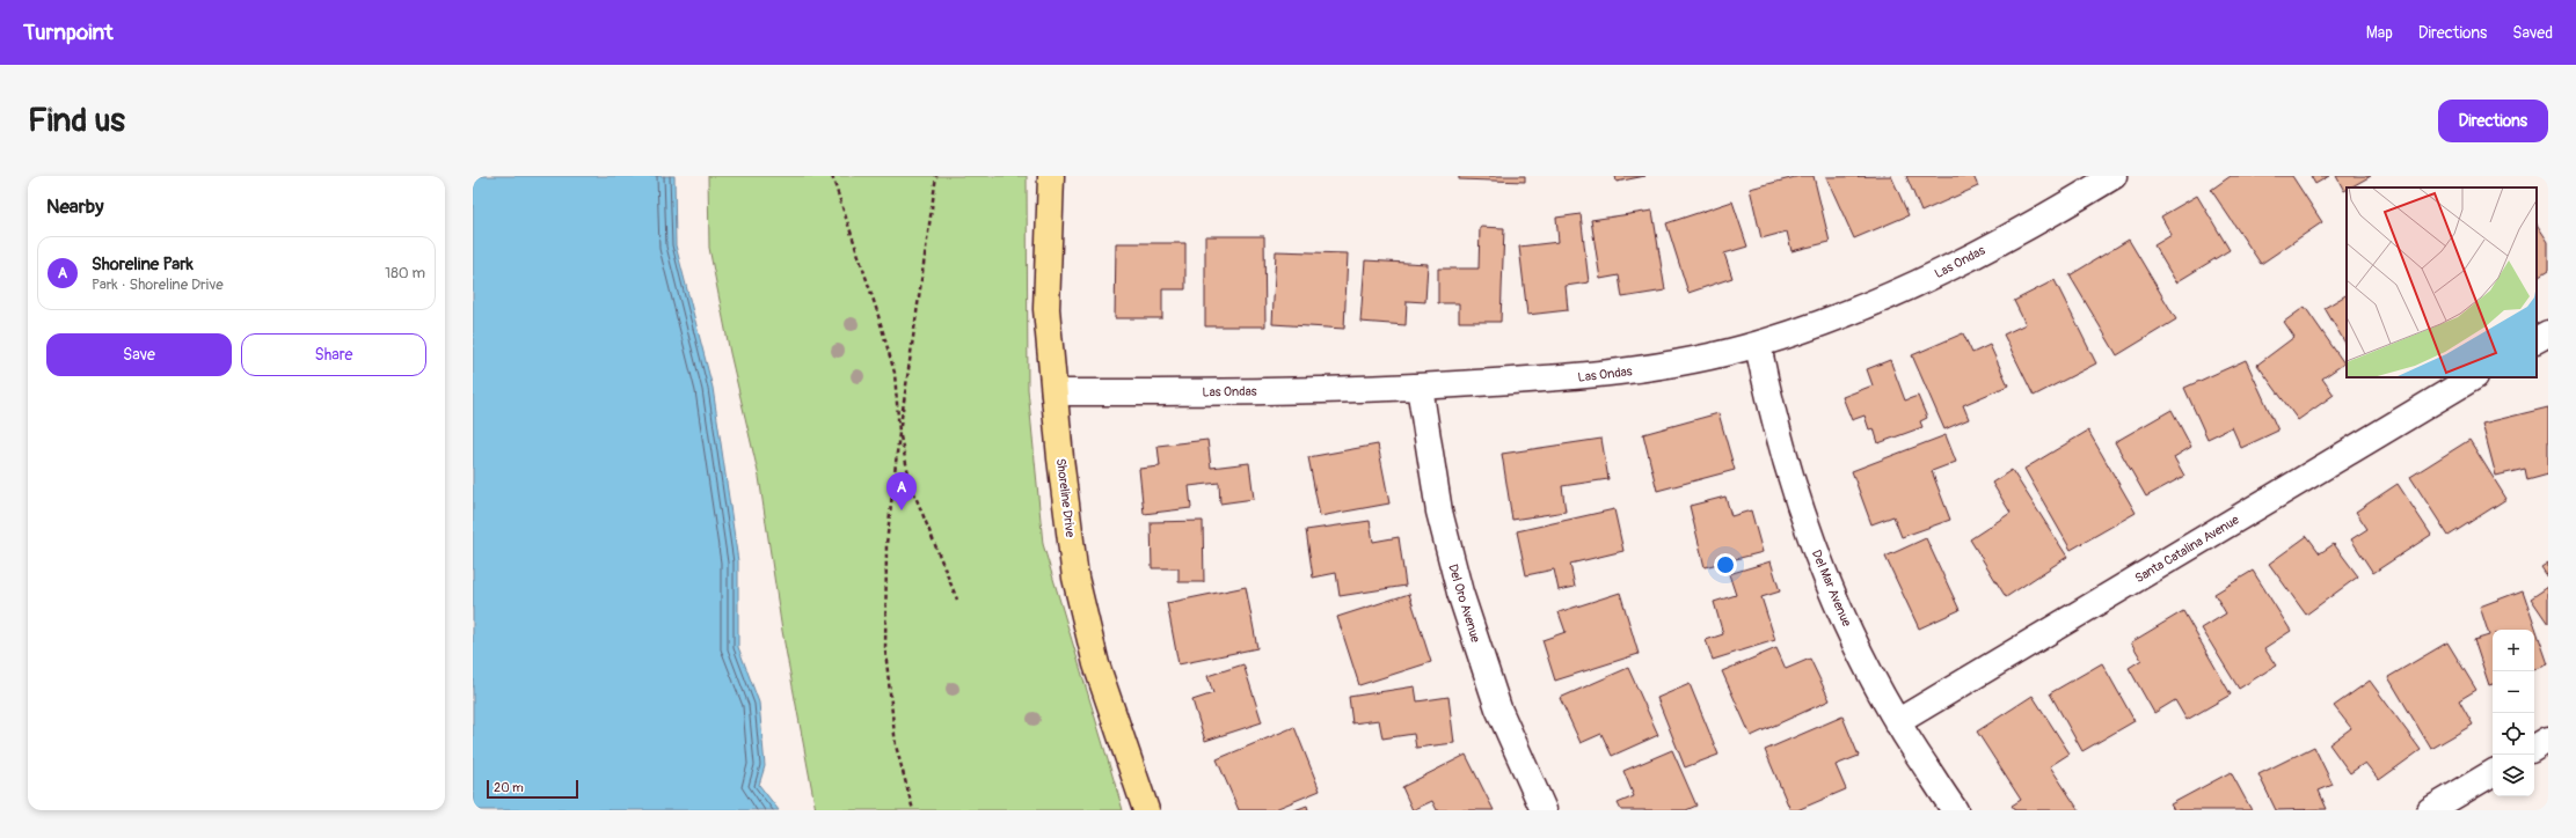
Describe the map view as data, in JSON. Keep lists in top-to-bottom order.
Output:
{
  "streets": {
    "main road": ["Shoreline Drive"],
    "street": [
      "Las Ondas",
      "Santa Catalina Avenue",
      "Del Mar Avenue",
      "Del Oro Avenue"
    ]
  },
  "crossings": [
    ["Las Ondas", "Shoreline Drive"],
    ["Las Ondas", "Del Mar Avenue"],
    ["Las Ondas", "Del Oro Avenue"],
    ["Santa Catalina Avenue", "Del Mar Avenue"]
  ],
  "scale_bar": "20 m",
  "page": {
    "header": "Turnpoint",
    "nav": ["Map", "Directions", "Saved"],
    "buttons": [
      "Directions",
      ["Save", "Share"]
    ],
    "title": "Find us",
    "heading": "Nearby",
    "list": [
      {
        "mark": "A",
        "name": "Shoreline Park",
        "note": "Park · Shoreline Drive",
        "value": "180 m"
      }
    ],
    "pins": "A",
    "map_buttons": ["+", "−"],
    "scale": "20 m"
  }
}
